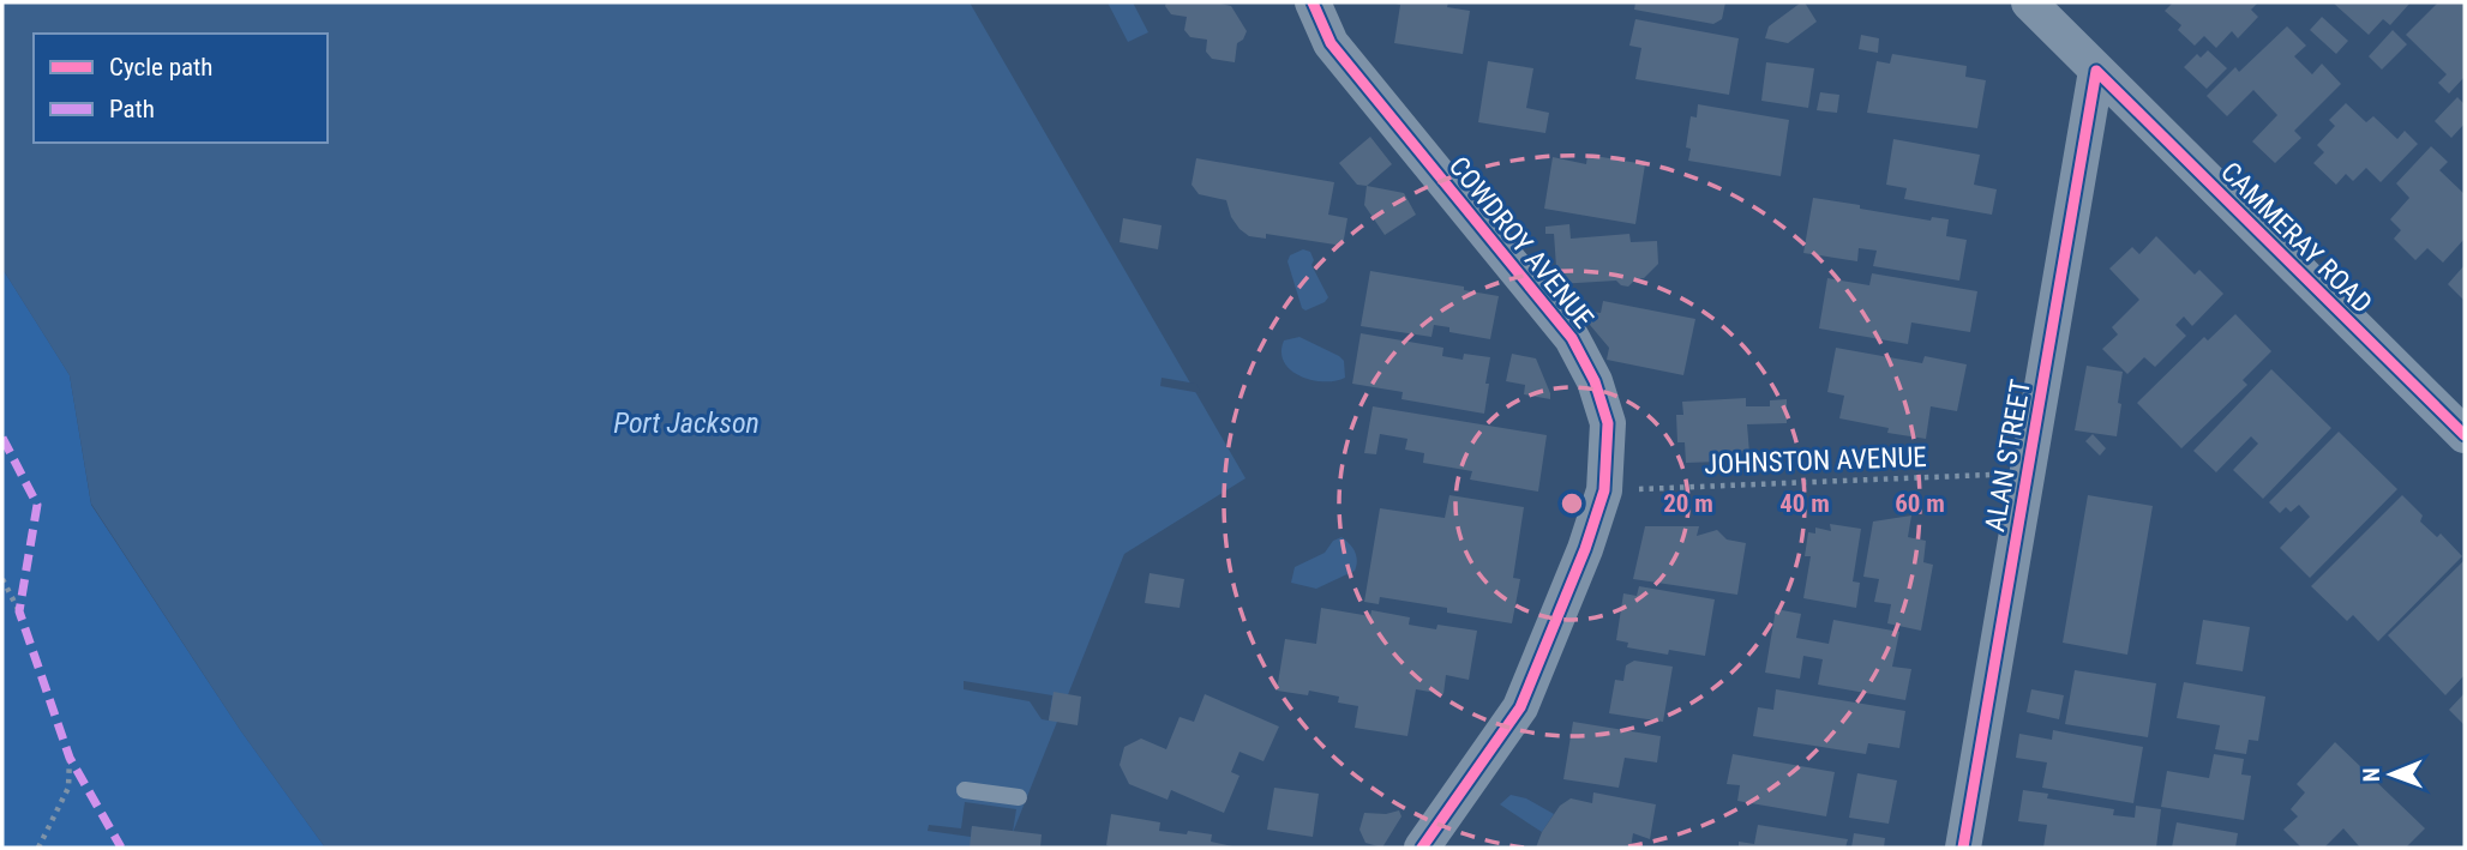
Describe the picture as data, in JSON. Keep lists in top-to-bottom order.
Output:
{
  "streets": {
    "street": ["CAMMERAY ROAD", "COWDROY AVENUE", "ALAN STREET"],
    "path": ["JOHNSTON AVENUE"]
  },
  "crossings": [
    ["CAMMERAY ROAD", "ALAN STREET"],
    ["COWDROY AVENUE", "JOHNSTON AVENUE"],
    ["ALAN STREET", "JOHNSTON AVENUE"]
  ],
  "water": ["Port Jackson"],
  "legend": ["Cycle path", "Path"],
  "north": "left",
  "rings": ["20 m", "40 m", "60 m"]
}
